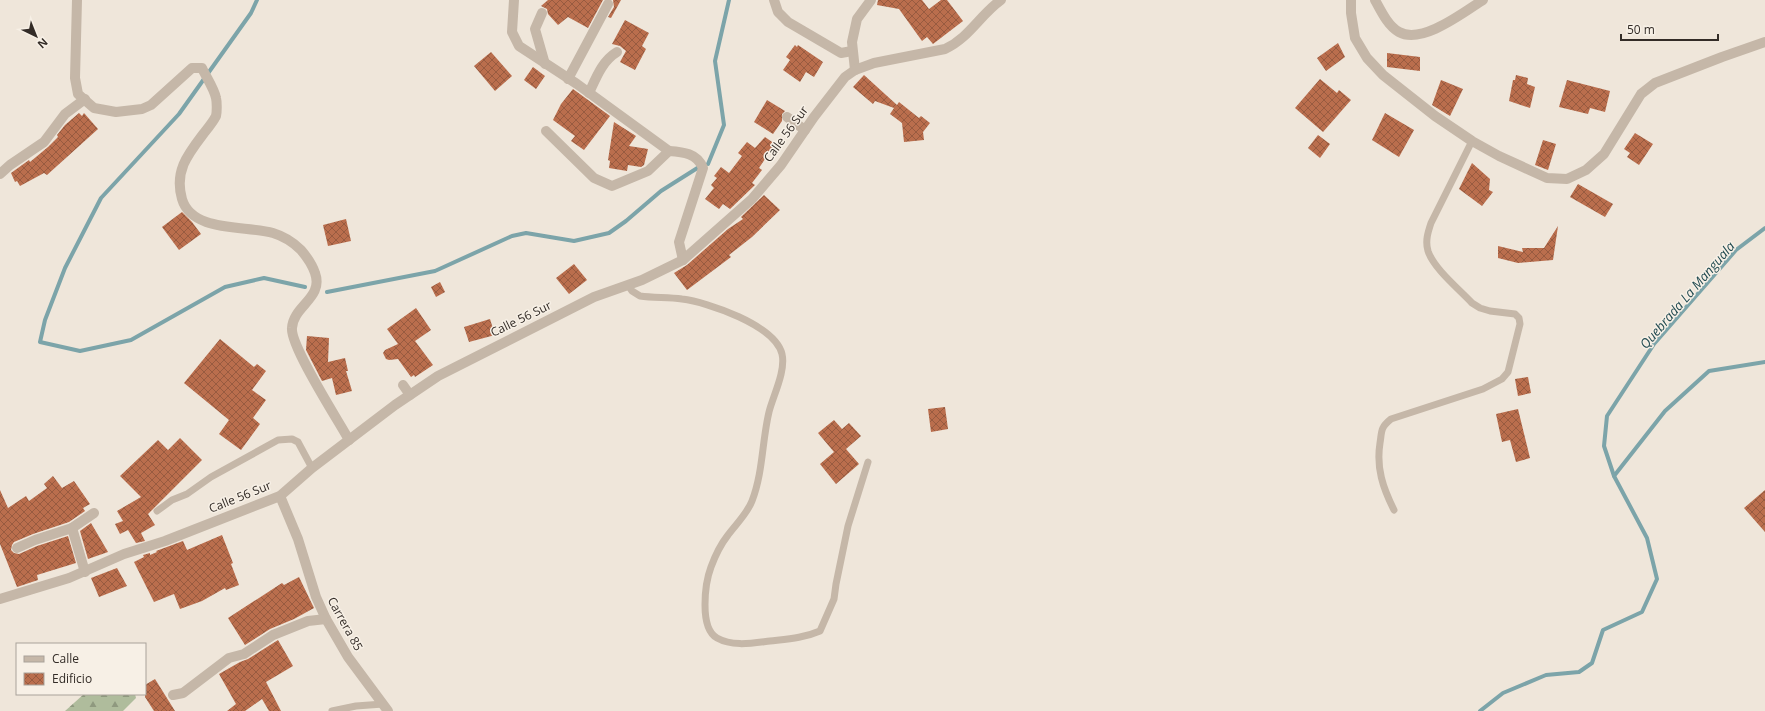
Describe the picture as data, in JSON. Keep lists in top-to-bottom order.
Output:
{
  "streets": {
    "street": ["Calle 56 Sur", "Carrera 85"]
  },
  "crossings": [
    ["Calle 56 Sur", "Carrera 85"]
  ],
  "water": ["Quebrada La Manguala"],
  "legend": ["Calle", "Edificio"],
  "scale_bar": "50 m",
  "north": "bottom right"
}
